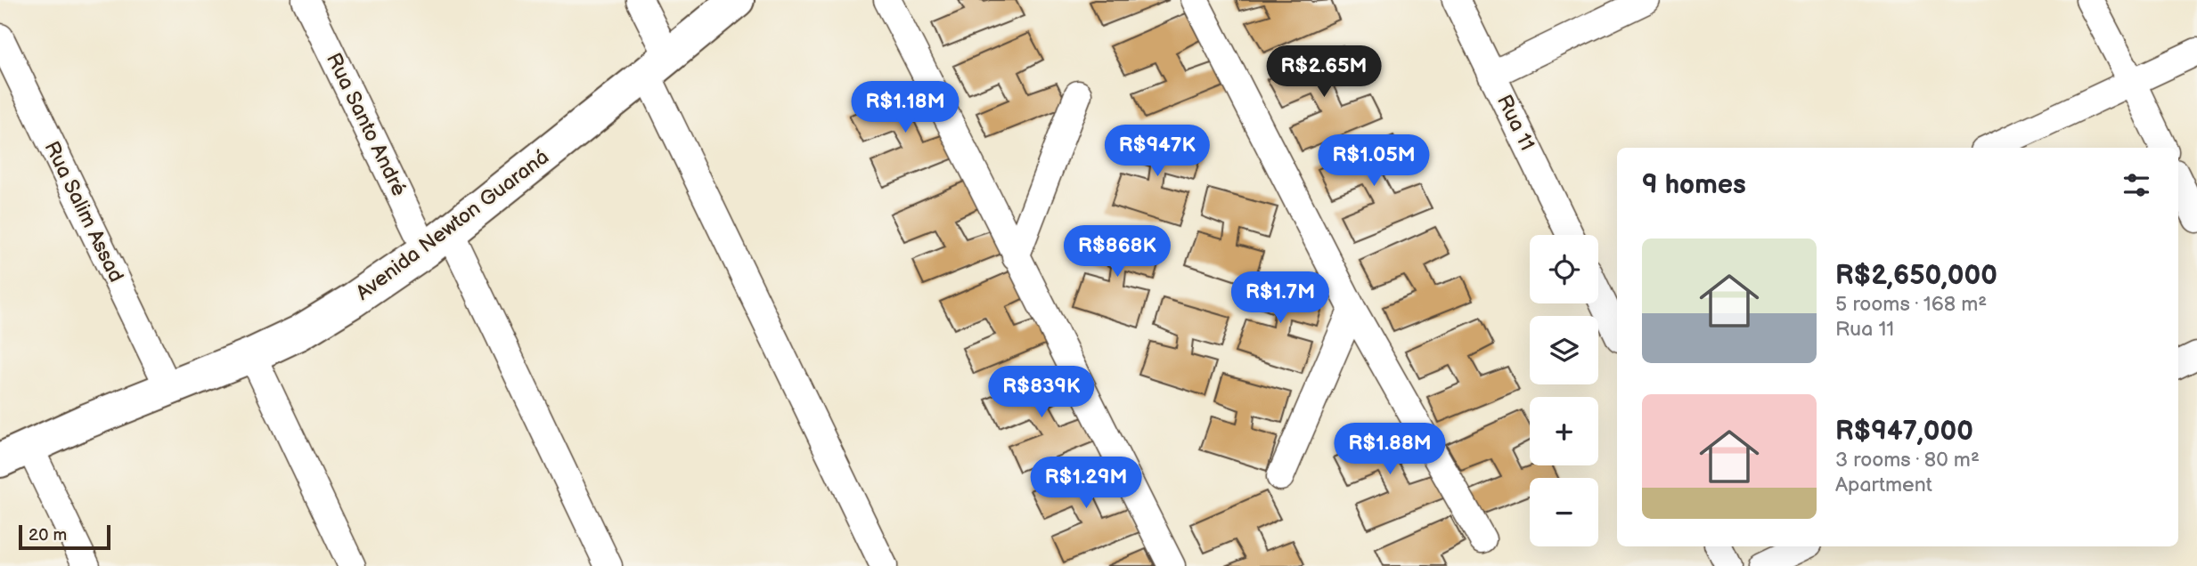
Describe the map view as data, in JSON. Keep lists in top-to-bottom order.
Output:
{
  "streets": {
    "main road": ["Avenida Newton Guaraná"],
    "street": ["Rua 11", "Rua Santo André", "Rua Salim Assad"]
  },
  "crossings": [
    ["Rua Santo André", "Avenida Newton Guaraná"],
    ["Rua Salim Assad", "Avenida Newton Guaraná"]
  ],
  "scale_bar": "20 m",
  "page": {
    "price": [
      "R$2.65M",
      "R$1.18M",
      "R$947K",
      "R$1.05M",
      "R$868K",
      "R$1.7M",
      "R$839K",
      "R$1.88M",
      "R$1.29M"
    ],
    "heading": "9 homes",
    "list": [
      {
        "name": "R$2,650,000",
        "note": "5 rooms · 168 m² · Rua 11"
      },
      {
        "name": "R$947,000",
        "note": "3 rooms · 80 m² · Apartment"
      }
    ],
    "map_buttons": ["+", "−"],
    "scale": "20 m"
  }
}
